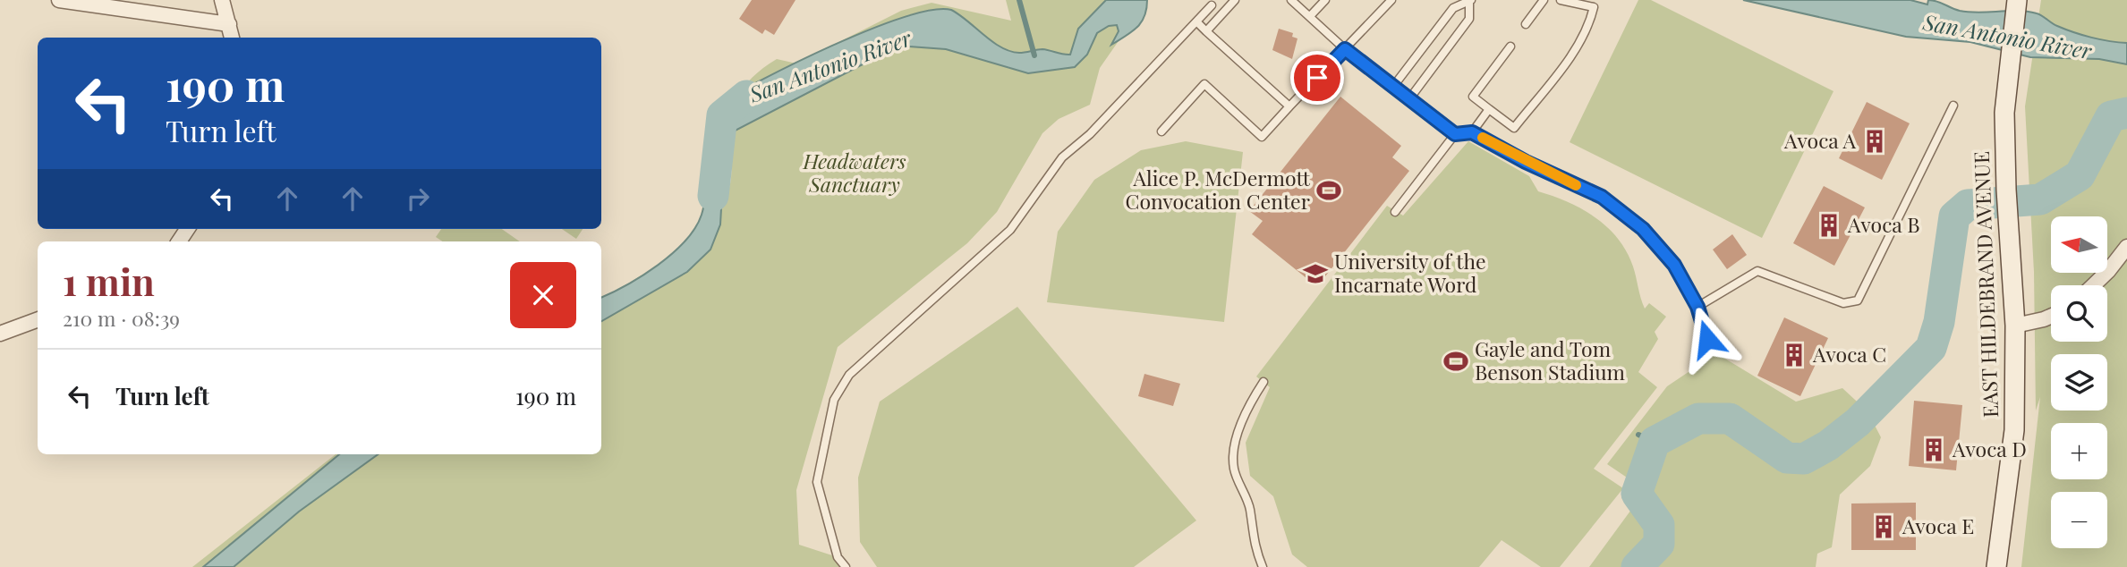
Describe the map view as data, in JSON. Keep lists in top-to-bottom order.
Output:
{
  "streets": {
    "main road": ["EAST HILDEBRAND AVENUE"]
  },
  "water": ["San Antonio River"],
  "parks": ["Headwaters Sanctuary"],
  "places": {
    "building": [
      "Avoca A",
      "Avoca B",
      "Avoca C",
      "Avoca D",
      "Avoca E"
    ],
    "sports": ["Alice P. McDermott Convocation Center", "Gayle and Tom Benson Stadium"],
    "school or university": ["University of the Incarnate Word"]
  },
  "north": "left",
  "page": {
    "turn": ["190 m", "Turn left"],
    "map_buttons": ["+", "−"],
    "heading": ["1 min", "210 m · 08:39"],
    "list": [
      {
        "name": "Turn left",
        "value": "190 m"
      }
    ]
  }
}
